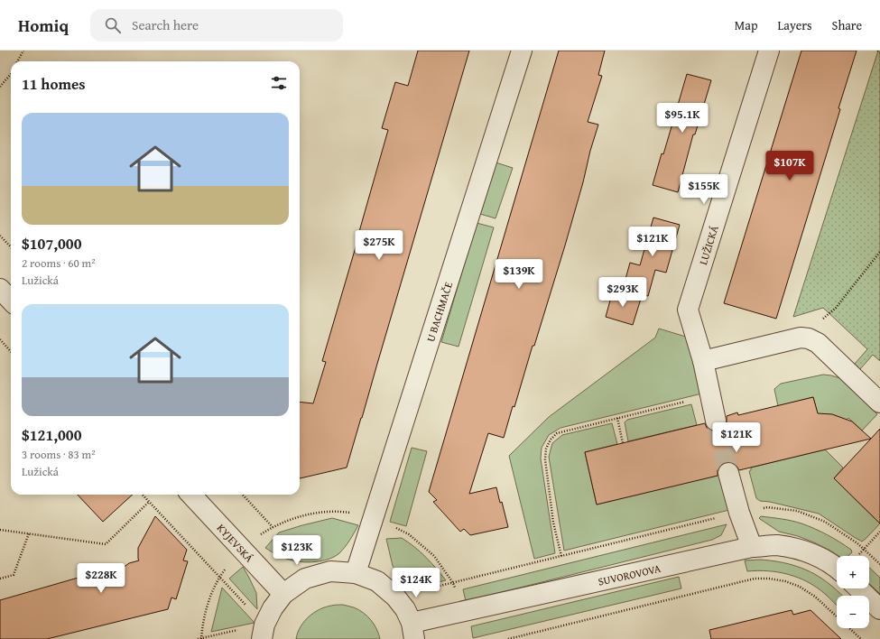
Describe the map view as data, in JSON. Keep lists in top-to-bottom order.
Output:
{
  "streets": {
    "street": [
      "LUŽICKÁ",
      "U BACHMAČE",
      "KYJEVSKÁ",
      "SUVOROVOVA"
    ]
  },
  "page": {
    "header": "Homiq",
    "search": "Search here",
    "nav": ["Map", "Layers", "Share"],
    "heading": "11 homes",
    "price": [
      "$95.1K",
      "$107K",
      "$155K",
      "$121K",
      "$275K",
      "$139K",
      "$293K",
      "$121K",
      "$123K",
      "$228K",
      "$124K"
    ],
    "list": [
      {
        "name": "$107,000",
        "note": "2 rooms · 60 m² · Lužická"
      },
      {
        "name": "$121,000",
        "note": "3 rooms · 83 m² · Lužická"
      }
    ],
    "map_buttons": ["+", "−"]
  }
}
